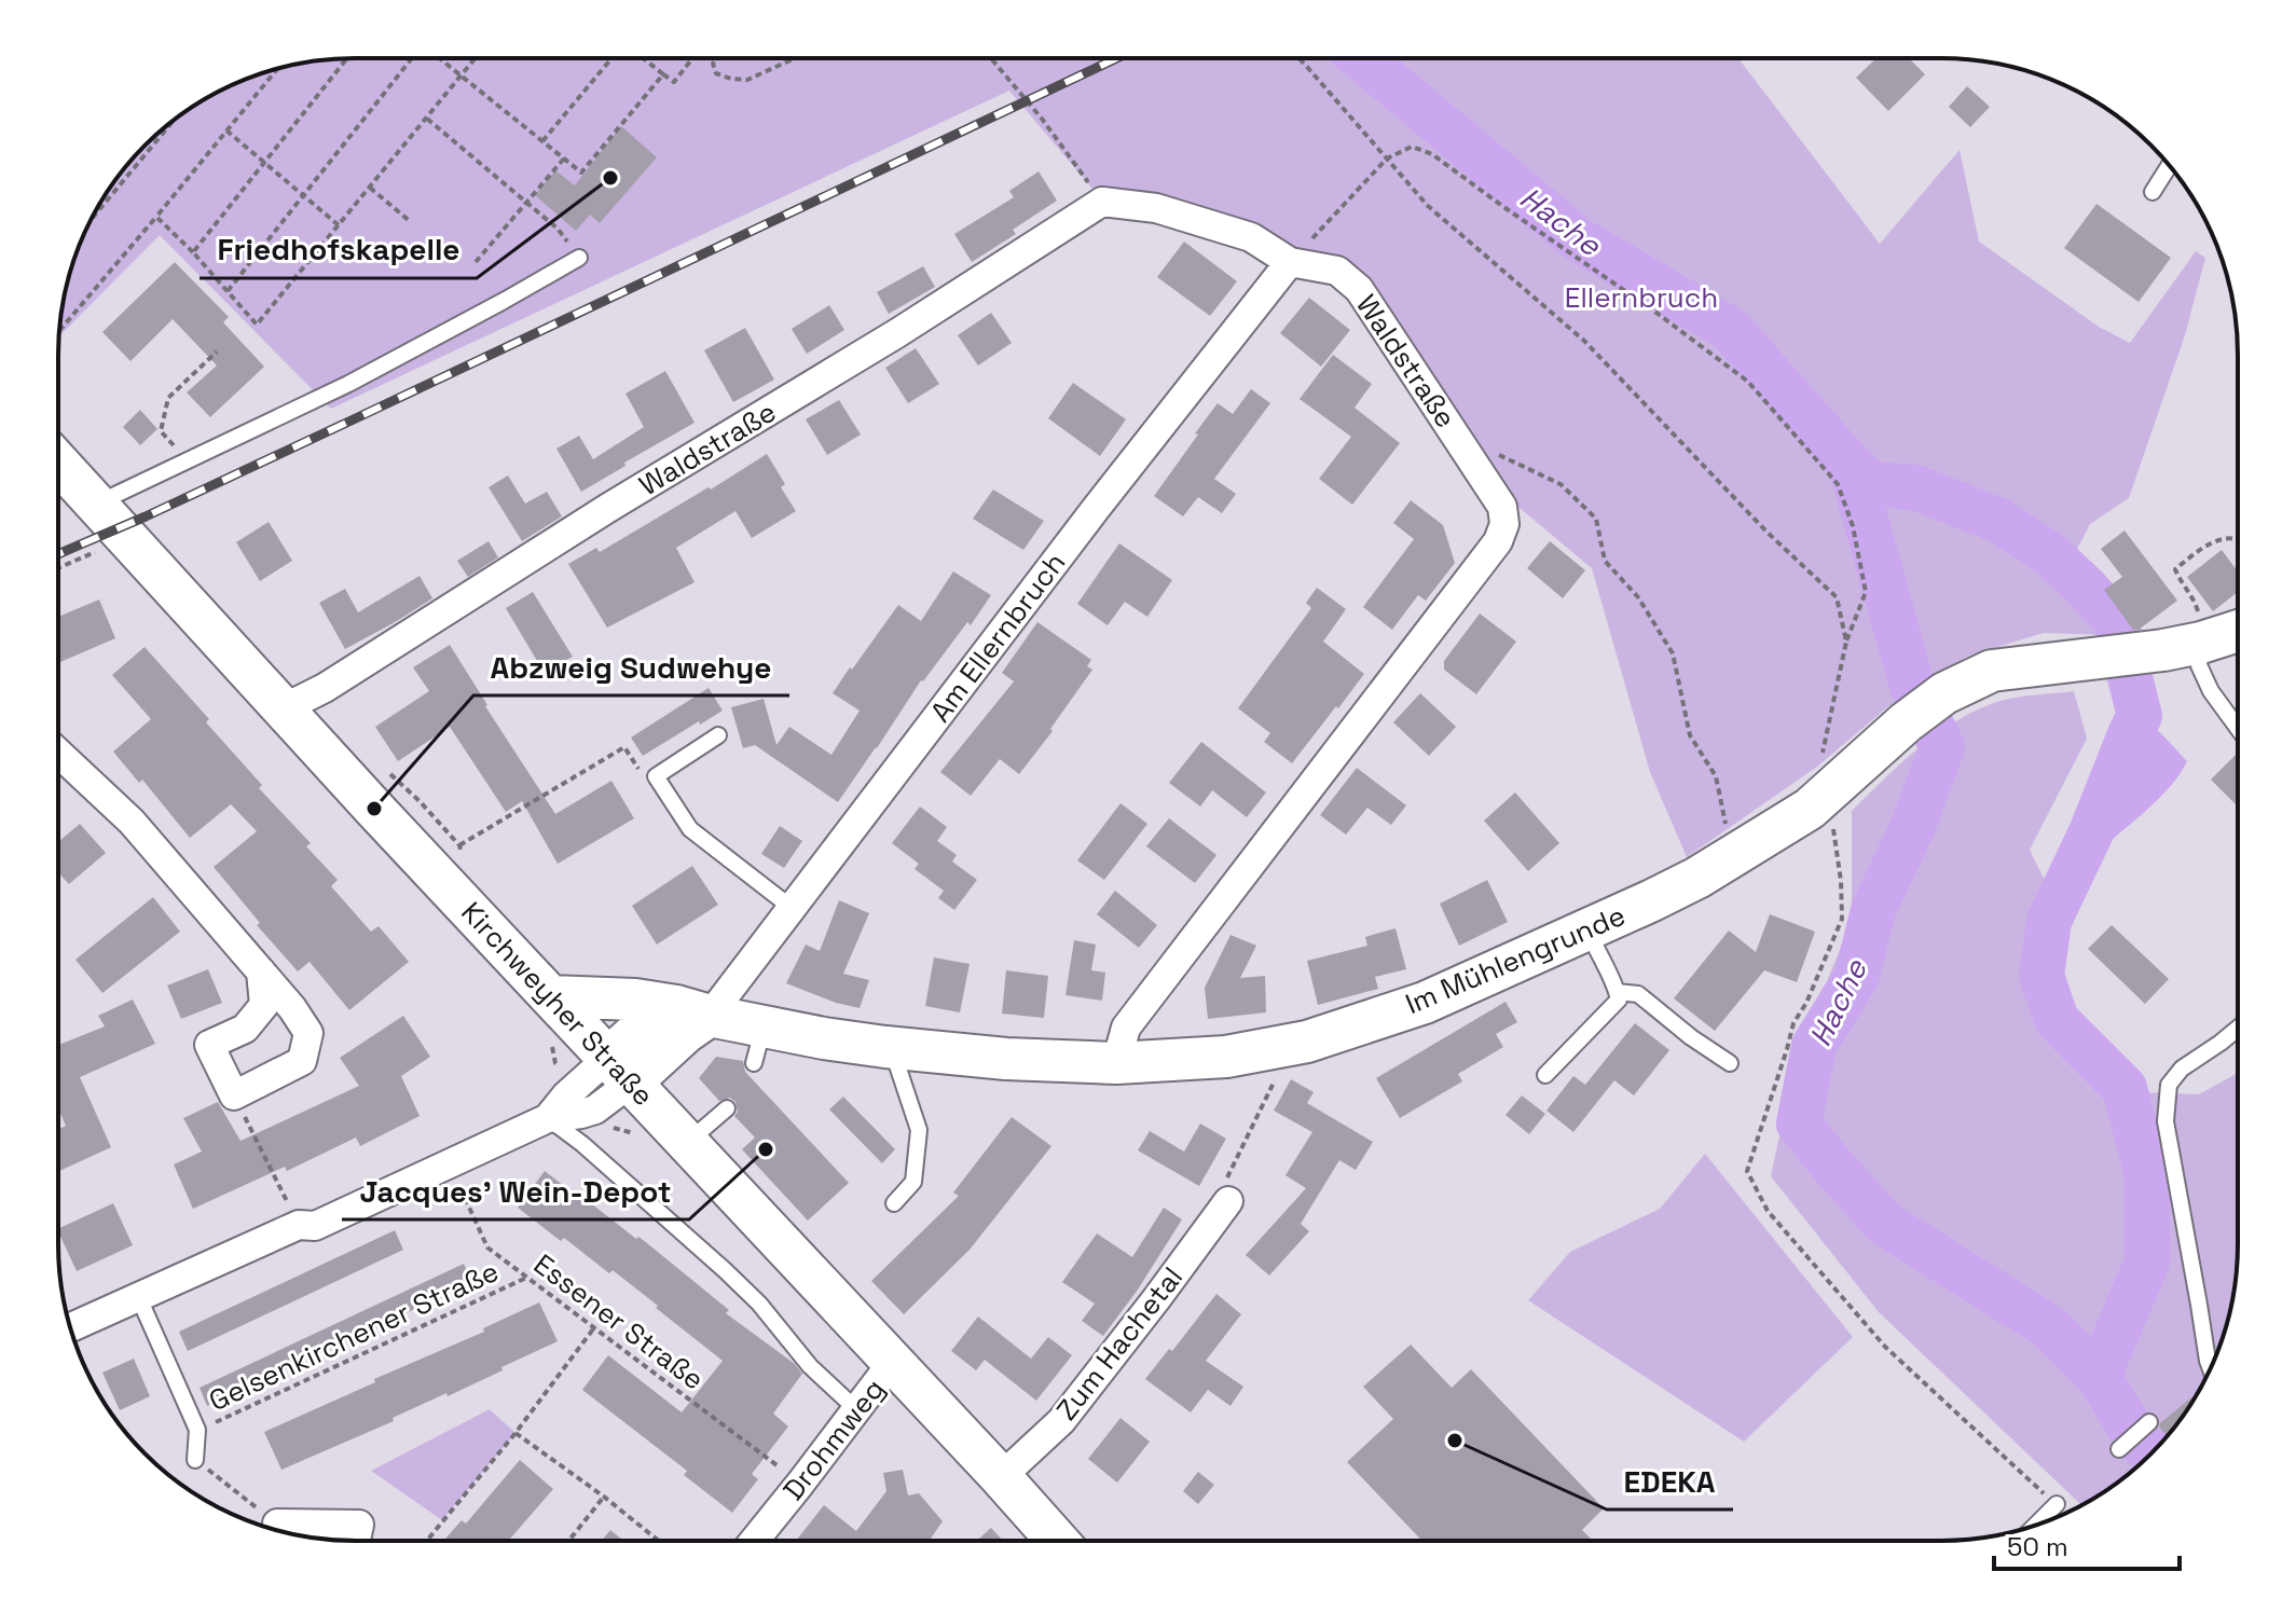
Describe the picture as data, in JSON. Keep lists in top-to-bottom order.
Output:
{
  "streets": {
    "main road": ["Im Mühlengrunde", "Kirchweyher Straße"],
    "street": [
      "Waldstraße",
      "Am Ellernbruch",
      "Zum Hachetal",
      "Drohmweg"
    ],
    "path": ["Essener Straße", "Gelsenkirchener Straße"]
  },
  "crossings": [
    ["Waldstraße", "Am Ellernbruch"],
    ["Waldstraße", "Im Mühlengrunde"],
    ["Waldstraße", "Kirchweyher Straße"],
    ["Am Ellernbruch", "Im Mühlengrunde"],
    ["Im Mühlengrunde", "Kirchweyher Straße"],
    ["Kirchweyher Straße", "Zum Hachetal"],
    ["Kirchweyher Straße", "Drohmweg"],
    ["Essener Straße", "Gelsenkirchener Straße"],
    ["Essener Straße", "Drohmweg"]
  ],
  "water": ["Hache"],
  "parks": ["Ellernbruch"],
  "places": [
    "Friedhofskapelle",
    "Abzweig Sudwehye",
    "Jacques’ Wein-Depot",
    "EDEKA"
  ],
  "scale_bar": "50 m"
}
